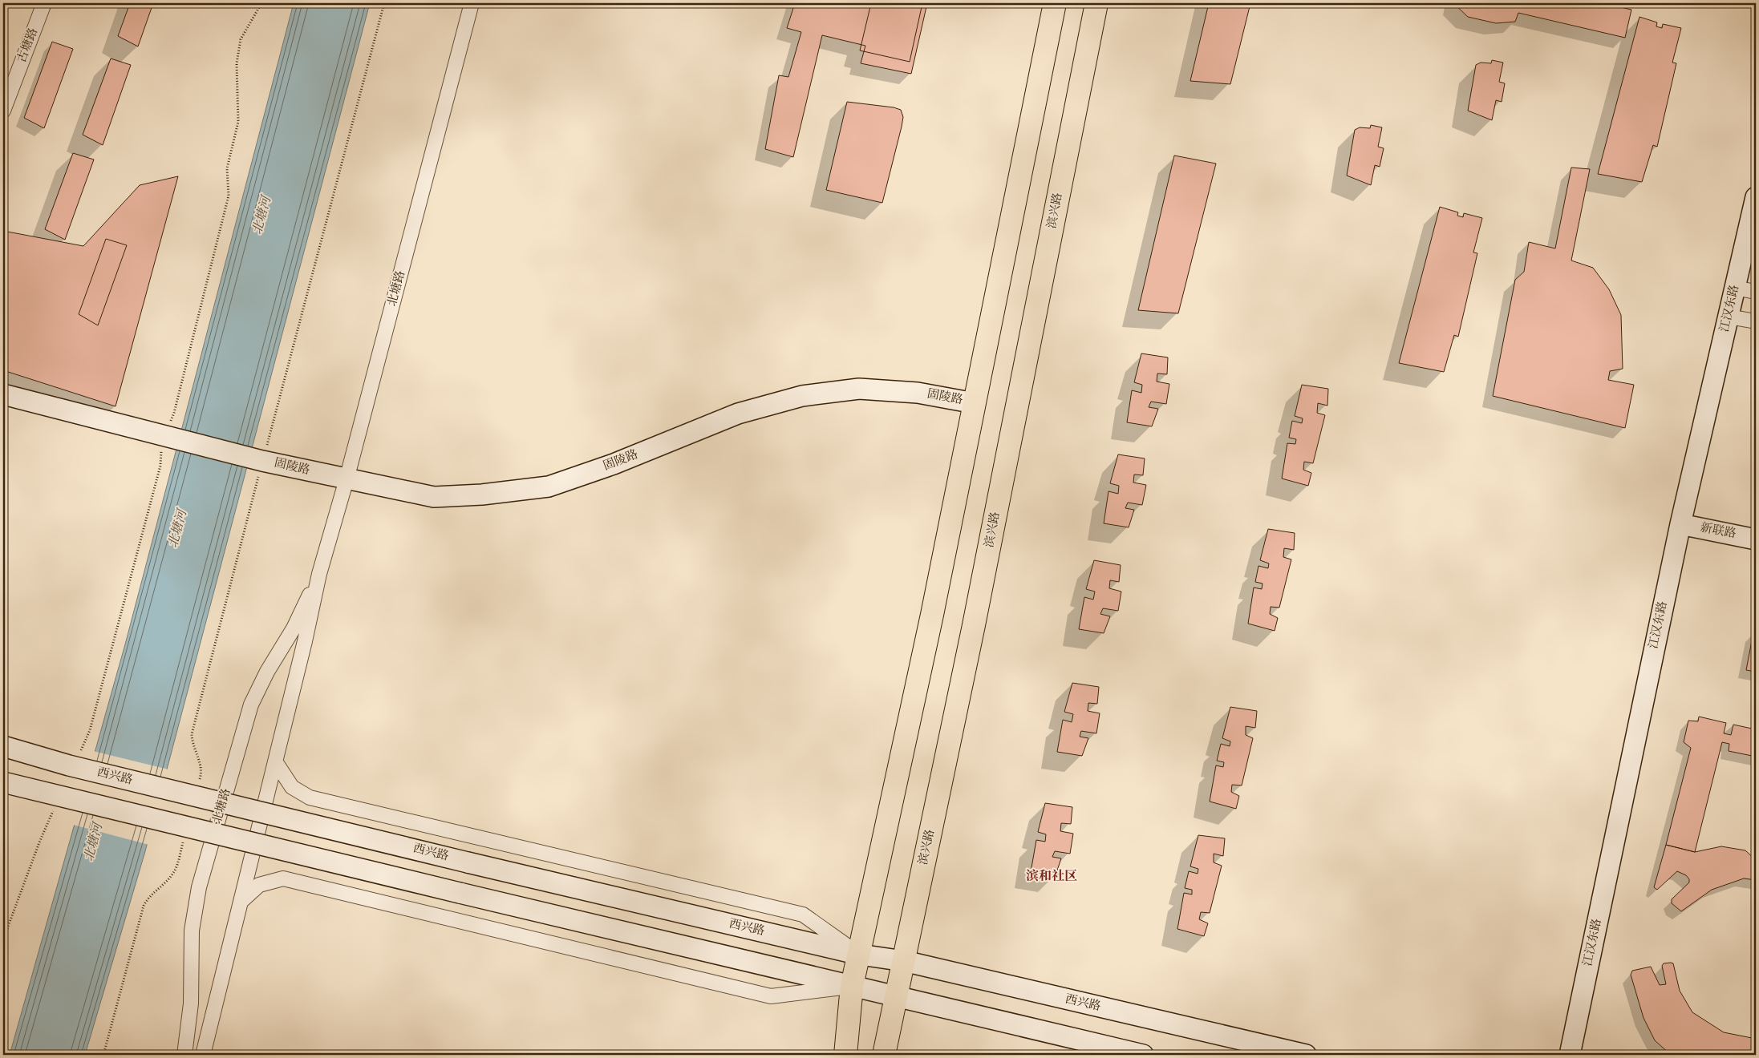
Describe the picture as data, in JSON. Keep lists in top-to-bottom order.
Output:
{
  "streets": {
    "main road": [
      "滨兴路",
      "江汉东路",
      "固陵路",
      "新联路",
      "西兴路"
    ],
    "street": ["古塘路", "北塘路"]
  },
  "crossings": [
    ["滨兴路", "西兴路"],
    ["北塘路", "固陵路"],
    ["北塘路", "西兴路"],
    ["江汉东路", "新联路"]
  ],
  "districts": ["滨和社区"],
  "water": ["北塘河"]
}
